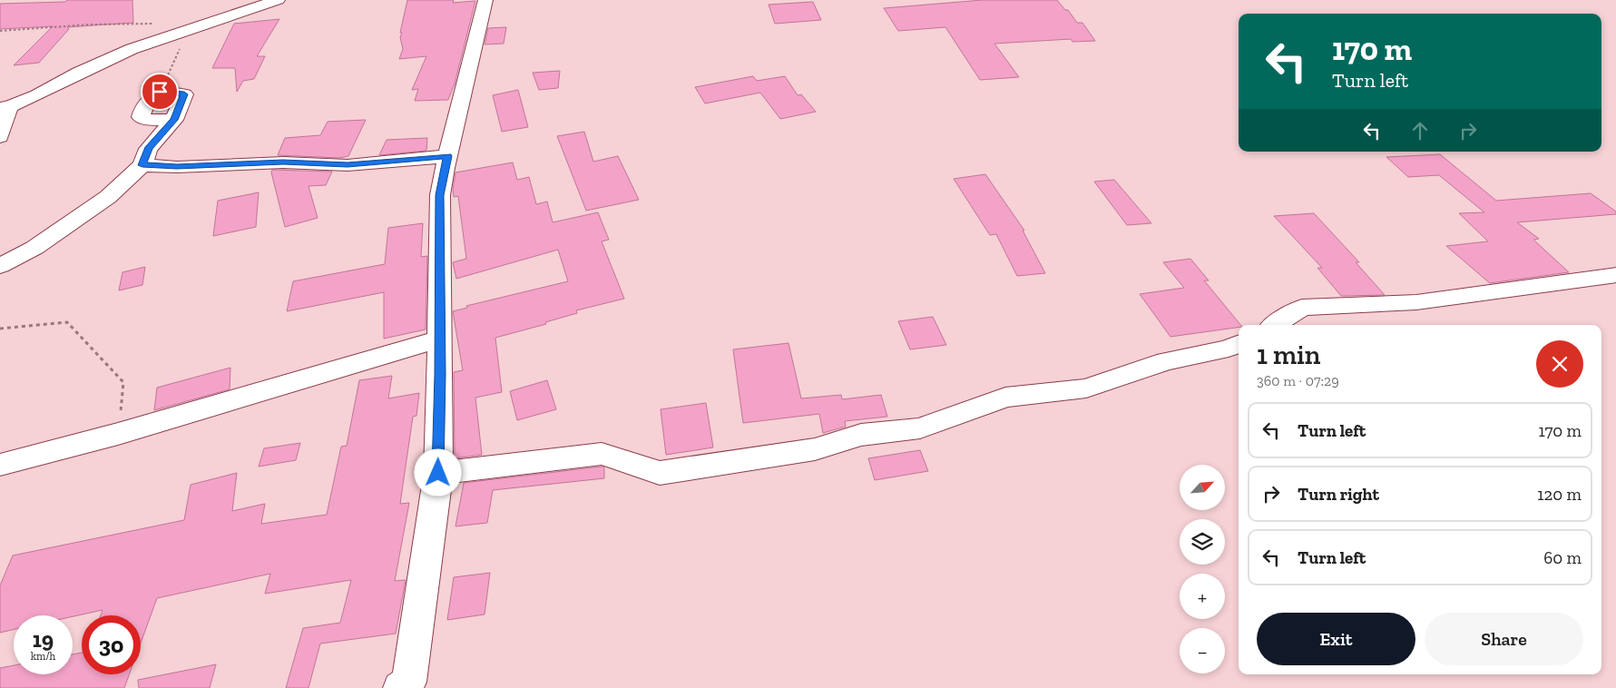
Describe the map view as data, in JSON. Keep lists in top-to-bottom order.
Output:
{
  "north": "top right",
  "page": {
    "turn": ["170 m", "Turn left"],
    "heading": ["1 min", "360 m · 07:29"],
    "list": [
      {
        "name": "Turn left",
        "value": "170 m"
      },
      {
        "name": "Turn right",
        "value": "120 m"
      },
      {
        "name": "Turn left",
        "value": "60 m"
      }
    ],
    "map_buttons": ["+", "−"],
    "buttons": ["Exit", "Share"],
    "speed": "19 km/h",
    "limit": "30"
  }
}
